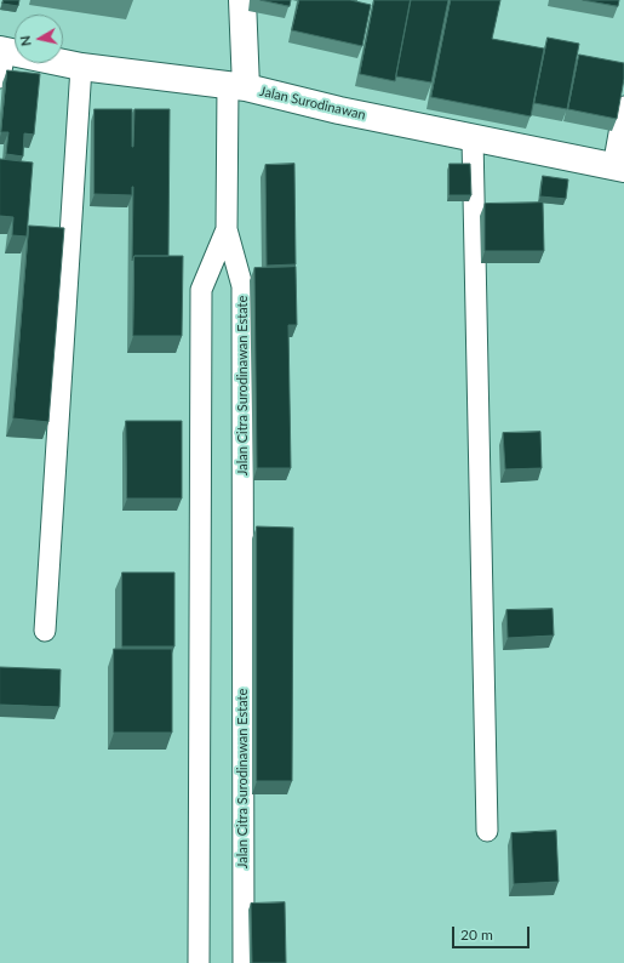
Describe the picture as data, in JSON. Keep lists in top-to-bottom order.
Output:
{
  "streets": {
    "main road": ["Jalan Surodinawan"],
    "street": ["Jalan Citra Surodinawan Estate"]
  },
  "scale_bar": "20 m",
  "north": "left"
}
